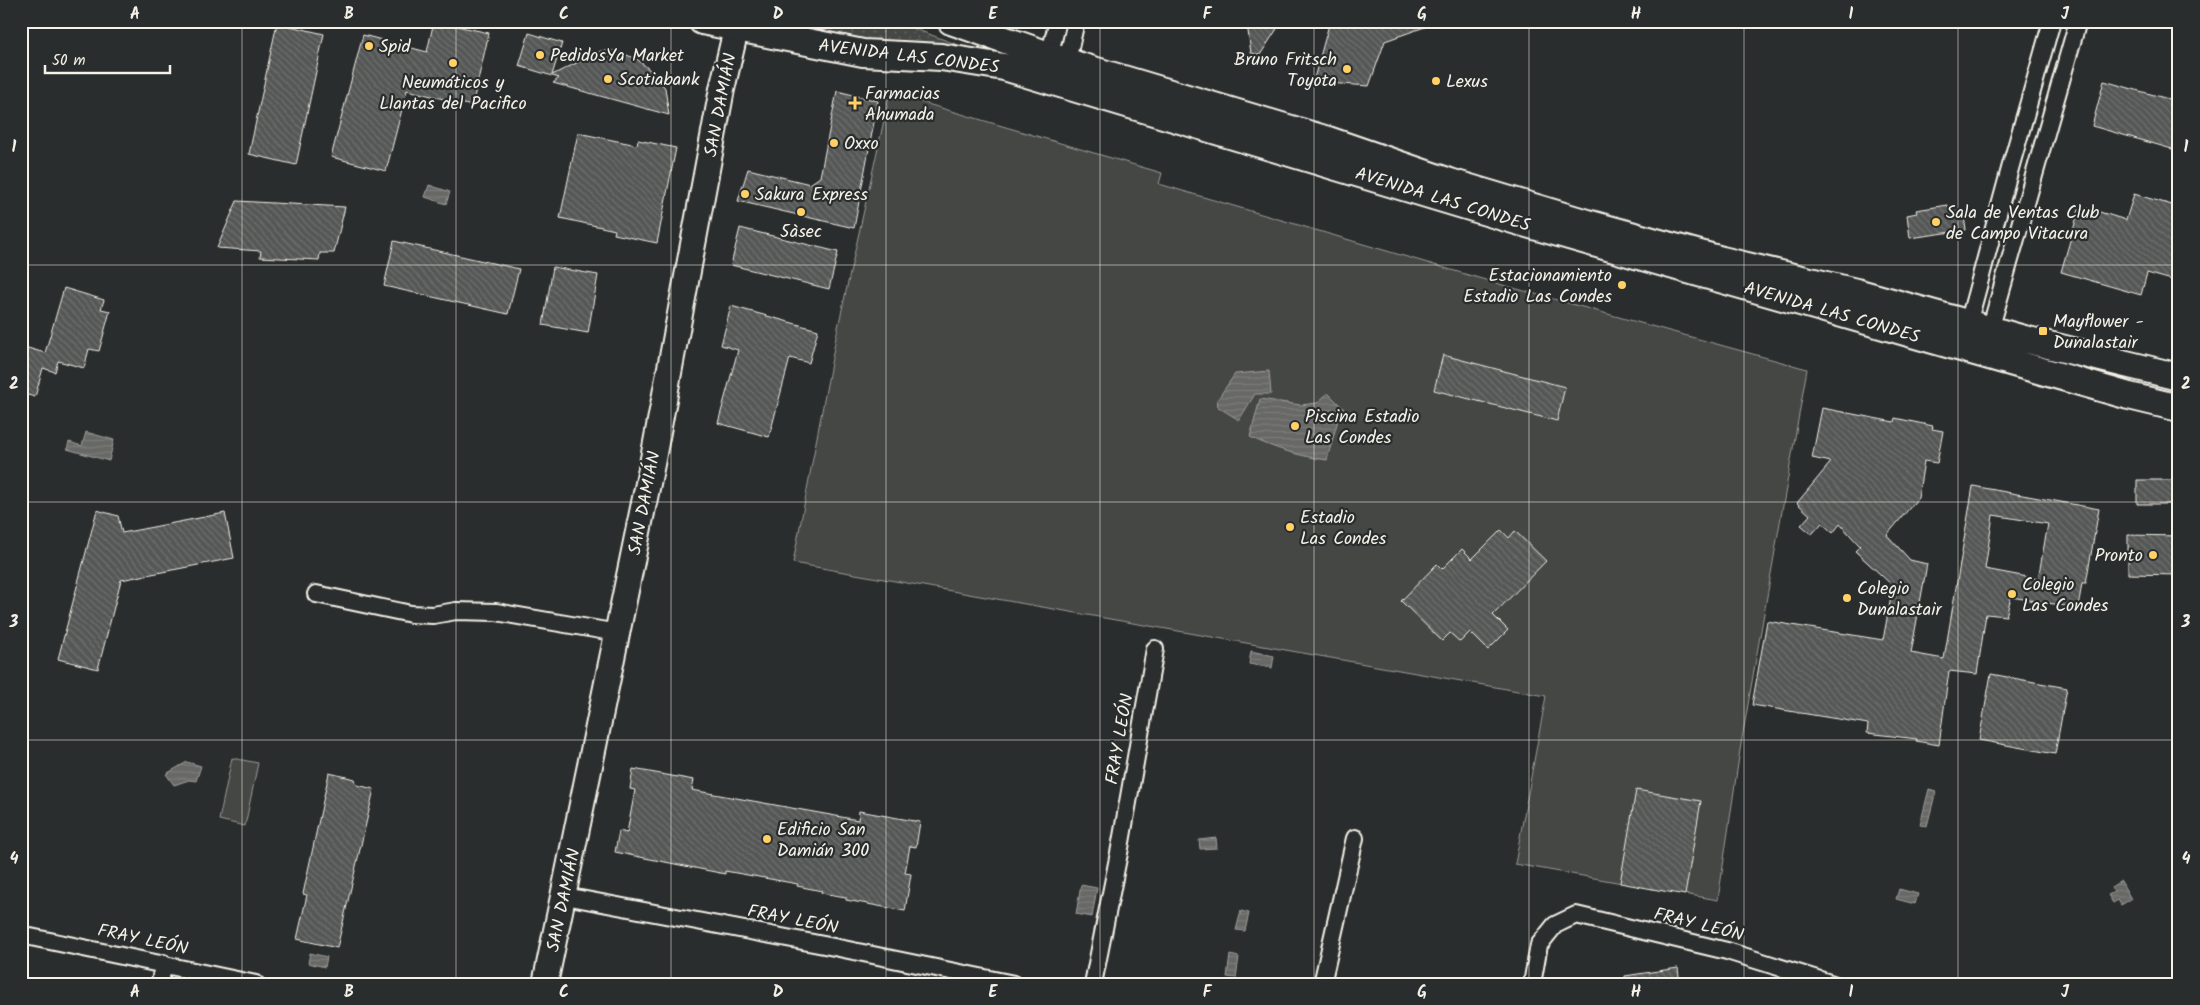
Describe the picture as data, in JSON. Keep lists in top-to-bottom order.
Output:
{
  "streets": {
    "main road": ["AVENIDA LAS CONDES", "SAN DAMIÁN"],
    "street": ["FRAY LEÓN"]
  },
  "crossings": [
    ["AVENIDA LAS CONDES", "SAN DAMIÁN"],
    ["SAN DAMIÁN", "FRAY LEÓN"]
  ],
  "places": {
    "other": [
      "Spid",
      "PedidosYa Market",
      "Neumáticos y Llantas del Pacifico",
      "Bruno Fritsch Toyota",
      "Scotiabank",
      "Lexus",
      "Oxxo",
      "Sakura Express",
      "5àsec",
      "Sala de Ventas Club de Campo Vitacura",
      "Estacionamiento Estadio Las Condes",
      "Piscina Estadio Las Condes",
      "Estadio Las Condes",
      "Pronto",
      "Colegio Las Condes",
      "Colegio Dunalastair",
      "Edificio San Damián 300"
    ],
    "health": ["Farmacias Ahumada"],
    "transit": ["Mayflower - Dunalastair"]
  },
  "scale_bar": "50 m",
  "grid": {
    "columns": [
      "A",
      "B",
      "C",
      "D",
      "E",
      "F",
      "G",
      "H",
      "I",
      "J"
    ],
    "rows": [
      "1",
      "2",
      "3",
      "4"
    ]
  }
}
